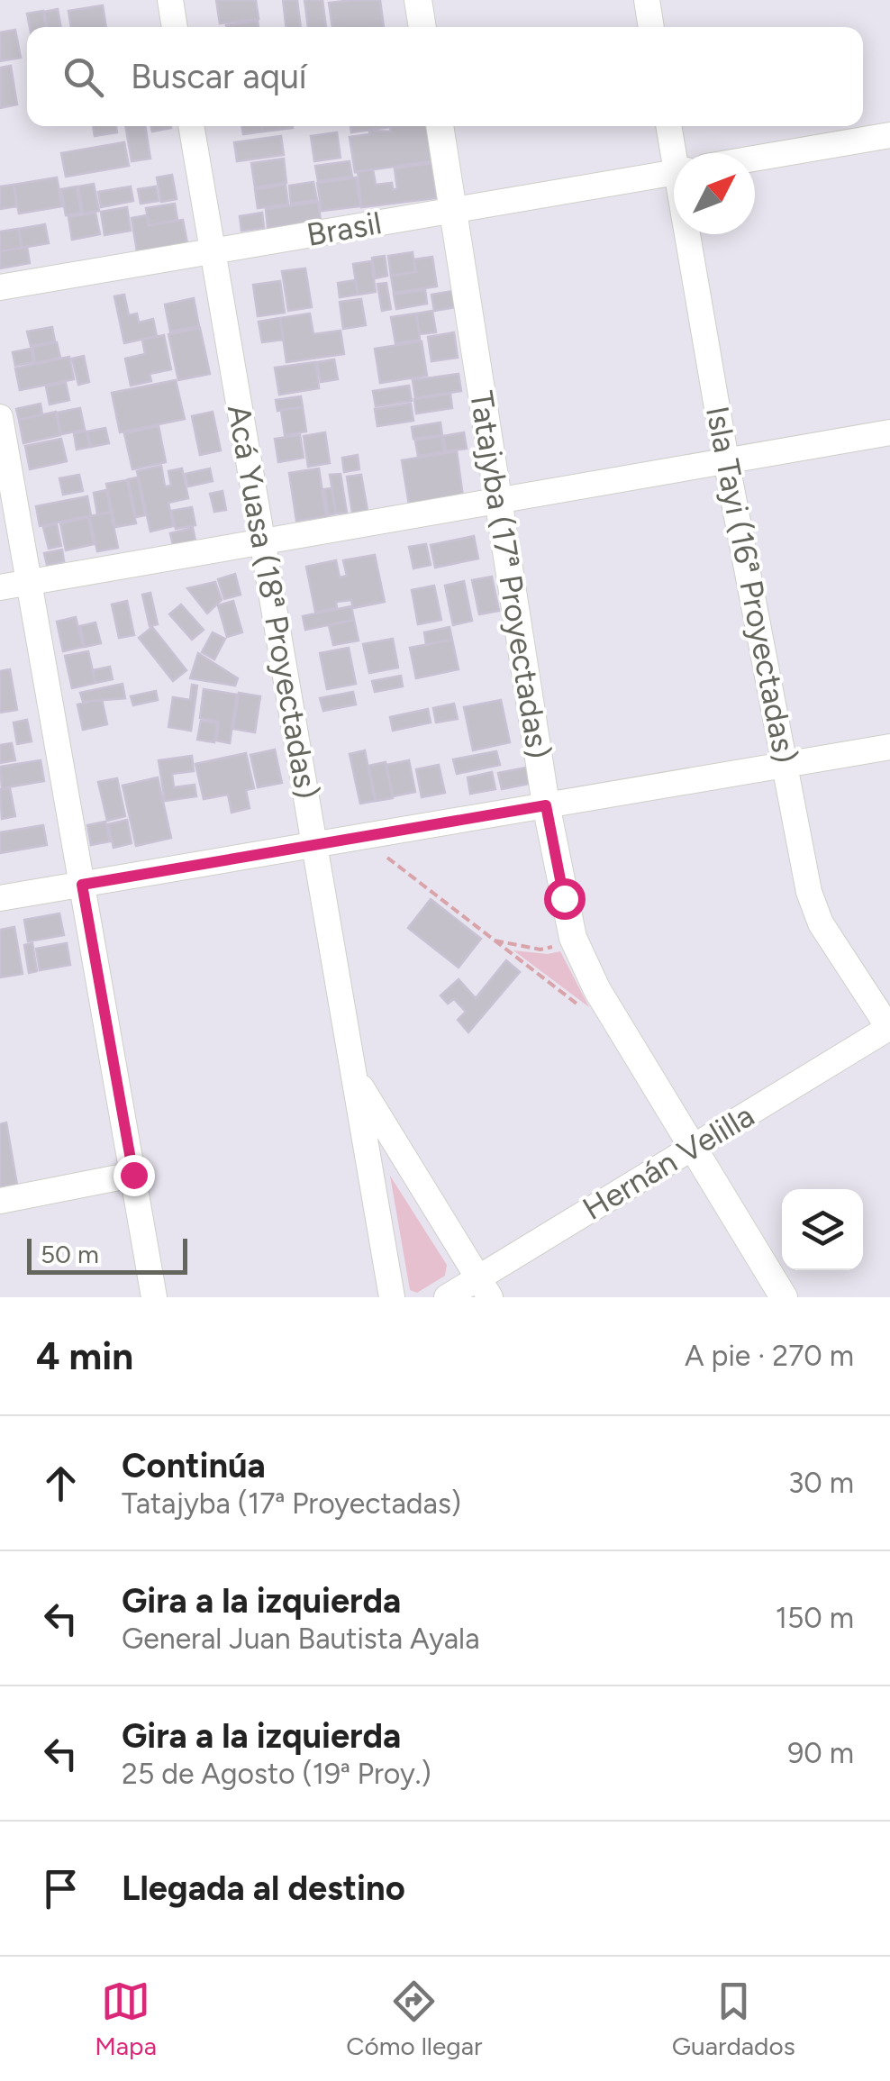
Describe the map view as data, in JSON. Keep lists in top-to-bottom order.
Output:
{
  "streets": {
    "street": [
      "Brasil",
      "Tatajyba (17ª Proyectadas)",
      "Isla Tayi (16ª Proyectadas)",
      "Acá Yuasa (18ª Proyectadas)",
      "Hernán Velilla"
    ]
  },
  "crossings": [
    ["Brasil", "Tatajyba (17ª Proyectadas)"],
    ["Brasil", "Acá Yuasa (18ª Proyectadas)"],
    ["Tatajyba (17ª Proyectadas)", "Hernán Velilla"],
    ["Isla Tayi (16ª Proyectadas)", "Hernán Velilla"]
  ],
  "scale_bar": "50 m",
  "north": "top right",
  "page": {
    "search": "Buscar aquí",
    "scale": "50 m",
    "heading": ["4 min", "A pie · 270 m"],
    "list": [
      ["Continúa", "Tatajyba (17ª Proyectadas)", "30 m"],
      ["Gira a la izquierda", "General Juan Bautista Ayala", "150 m"],
      ["Gira a la izquierda", "25 de Agosto (19ª Proy.)", "90 m"],
      "Llegada al destino"
    ],
    "nav": ["Mapa", "Cómo llegar", "Guardados"]
  }
}
